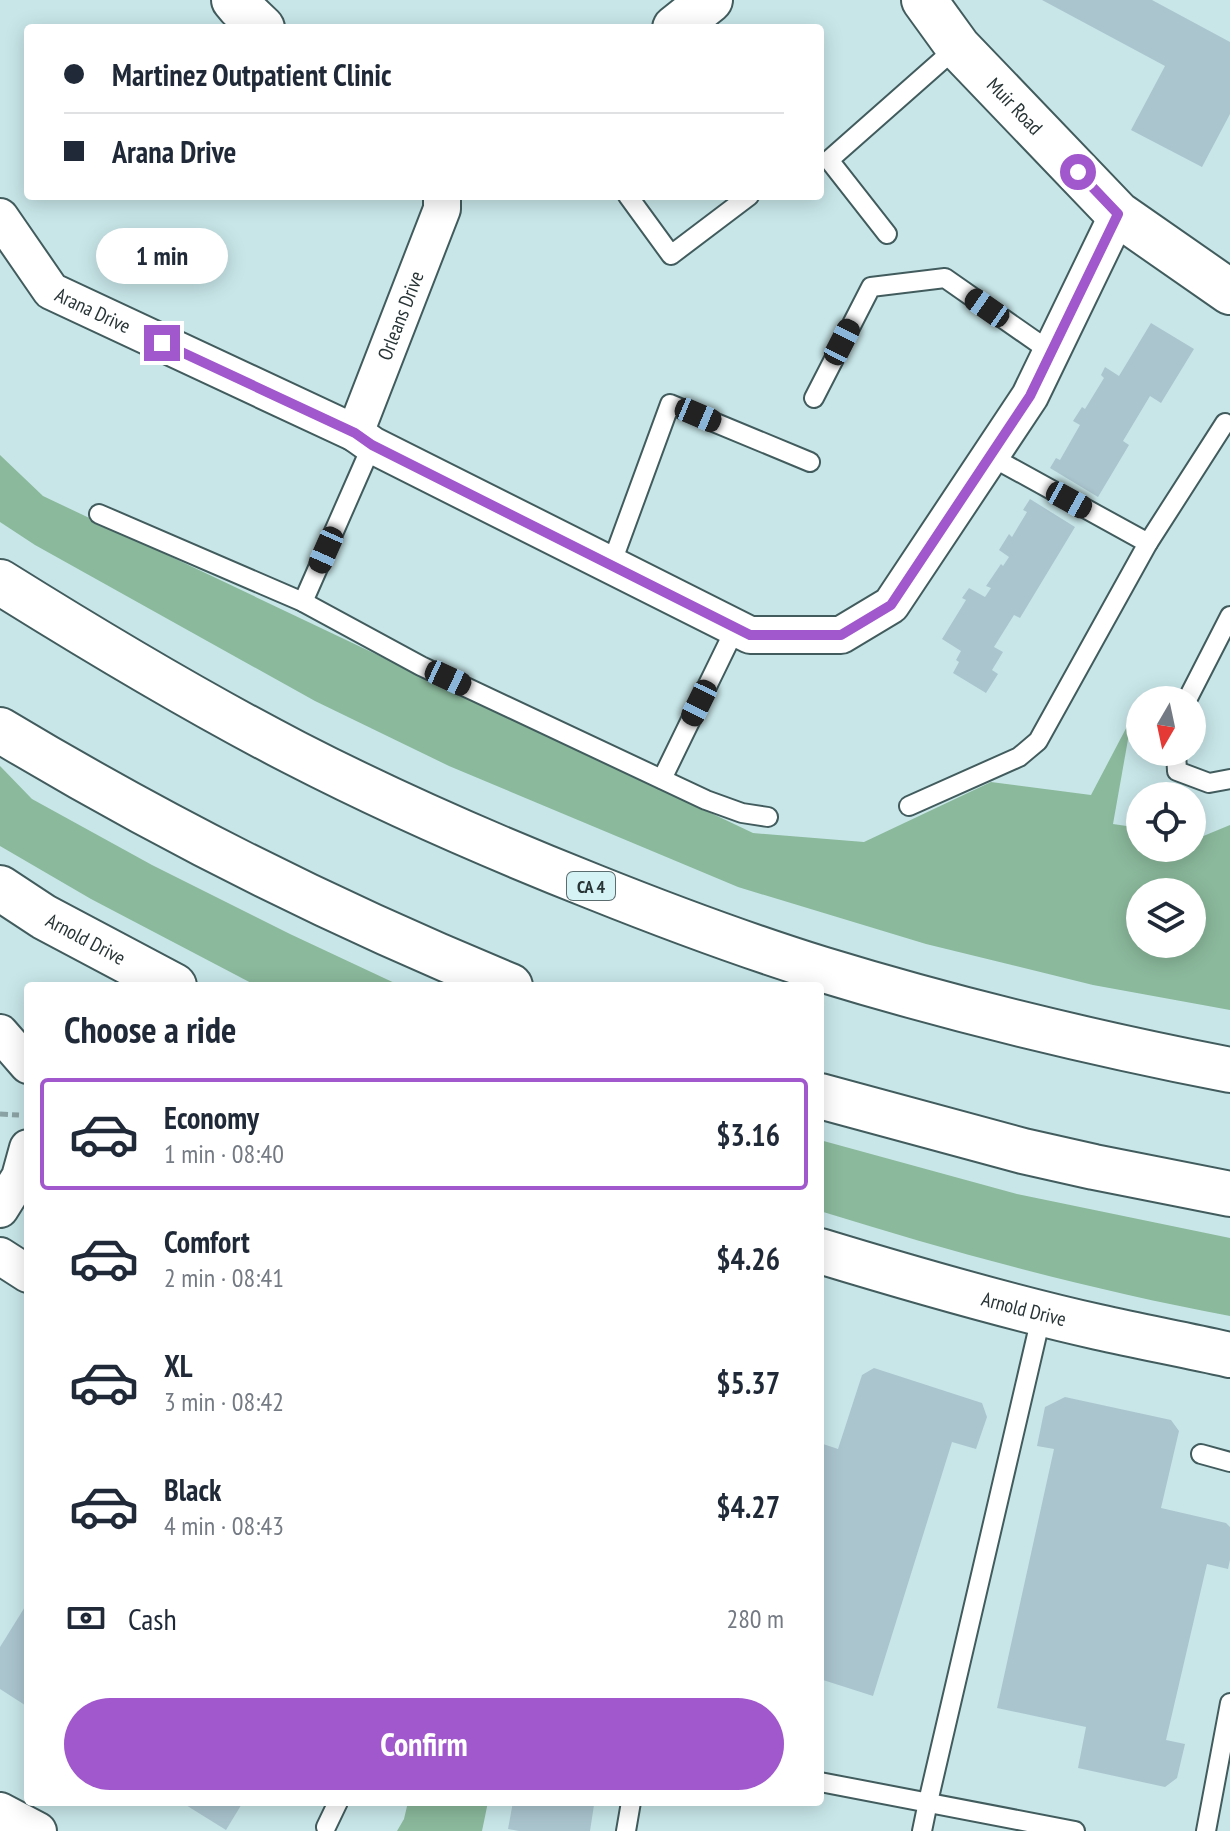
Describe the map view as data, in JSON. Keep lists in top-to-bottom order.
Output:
{
  "streets": {
    "main road": ["Muir Road", "CA 4", "Arnold Drive"],
    "street": ["Arana Drive", "Orleans Drive"]
  },
  "crossings": [
    ["Muir Road", "Arana Drive"],
    ["Arana Drive", "Orleans Drive"]
  ],
  "north": "bottom",
  "page": {
    "banner": ["Martinez Outpatient Clinic", "Arana Drive"],
    "bubble": "1 min",
    "heading": "Choose a ride",
    "list": [
      {
        "name": "Economy",
        "note": "1 min · 08:40",
        "value": "$3.16"
      },
      {
        "name": "Comfort",
        "note": "2 min · 08:41",
        "value": "$4.26"
      },
      {
        "name": "XL",
        "note": "3 min · 08:42",
        "value": "$5.37"
      },
      {
        "name": "Black",
        "note": "4 min · 08:43",
        "value": "$4.27"
      }
    ],
    "pay": ["Cash", "280 m"],
    "buttons": "Confirm"
  }
}
